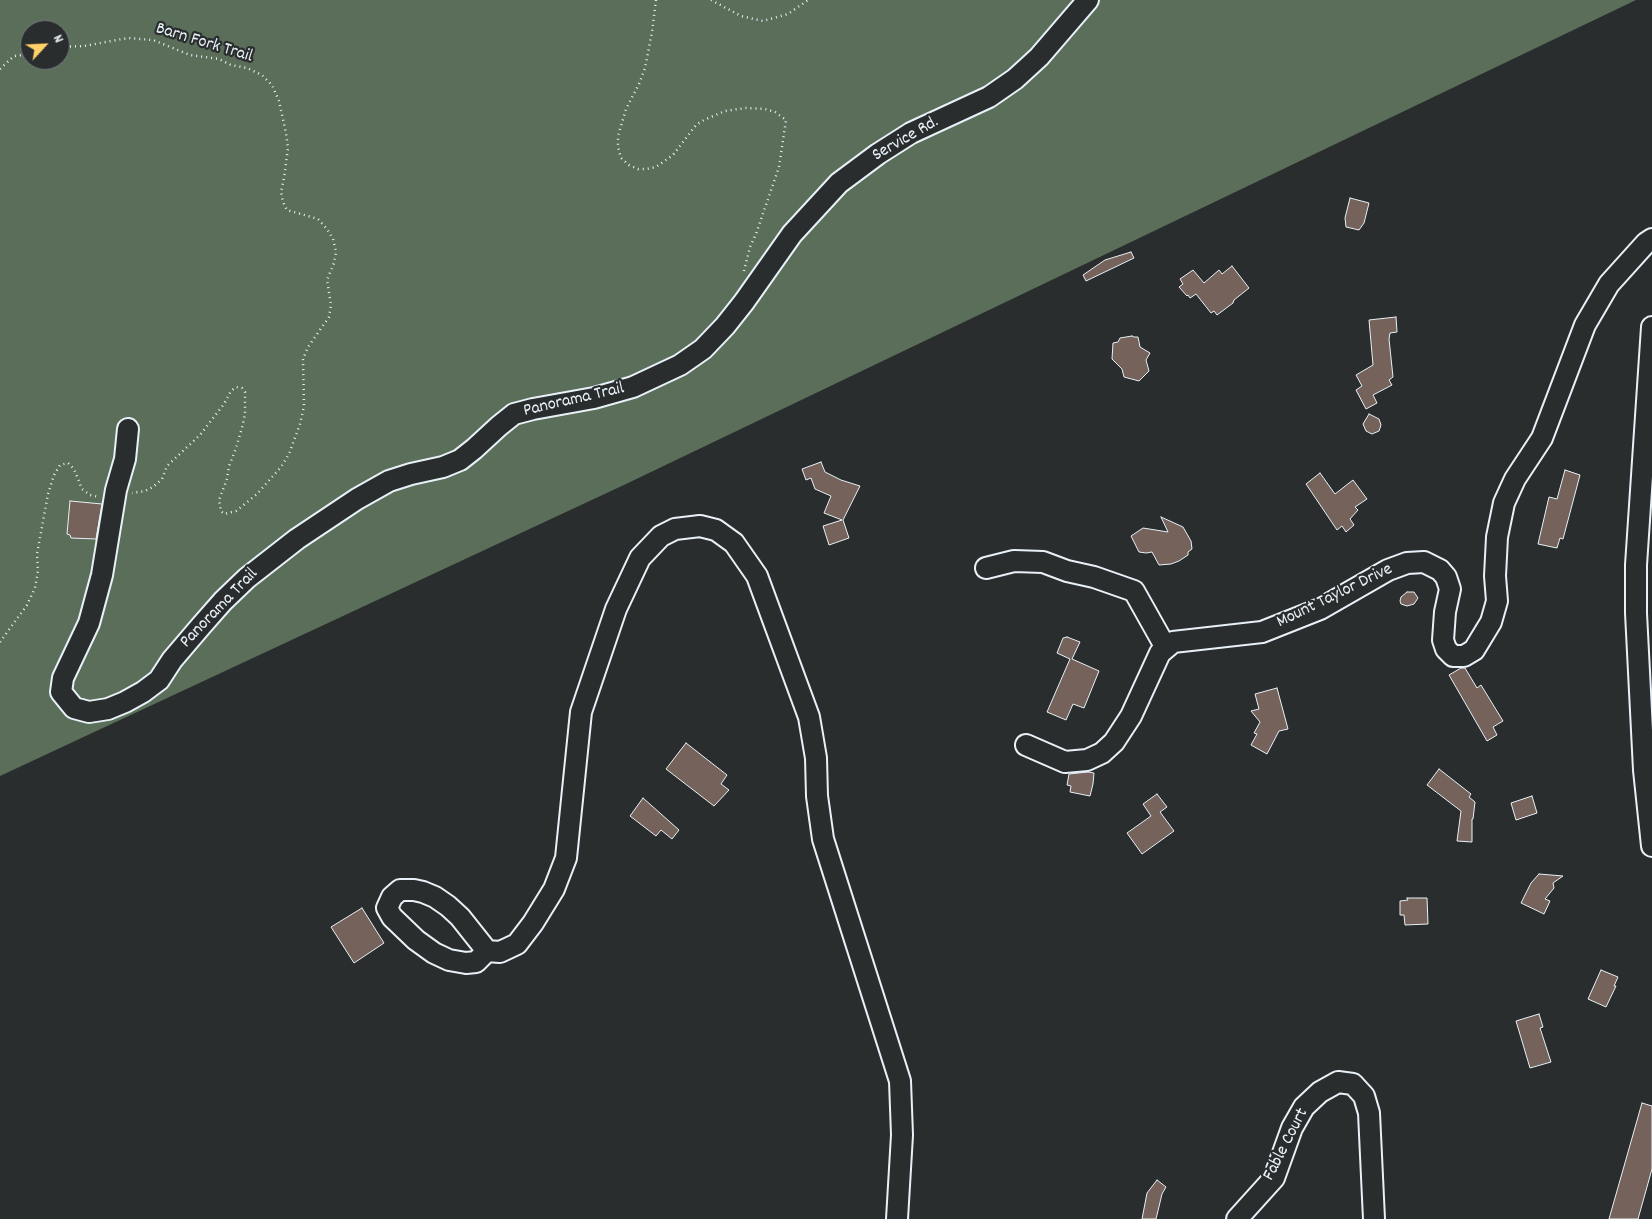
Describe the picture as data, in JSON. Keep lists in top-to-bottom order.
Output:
{
  "streets": {
    "street": [
      "Service Rd.",
      "Panorama Trail",
      "Mount Taylor Drive",
      "Fable Court"
    ],
    "path": ["Barn Fork Trail"]
  },
  "crossings": [
    ["Barn Fork Trail", "Panorama Trail"],
    ["Service Rd.", "Panorama Trail"]
  ],
  "north": "top right"
}
